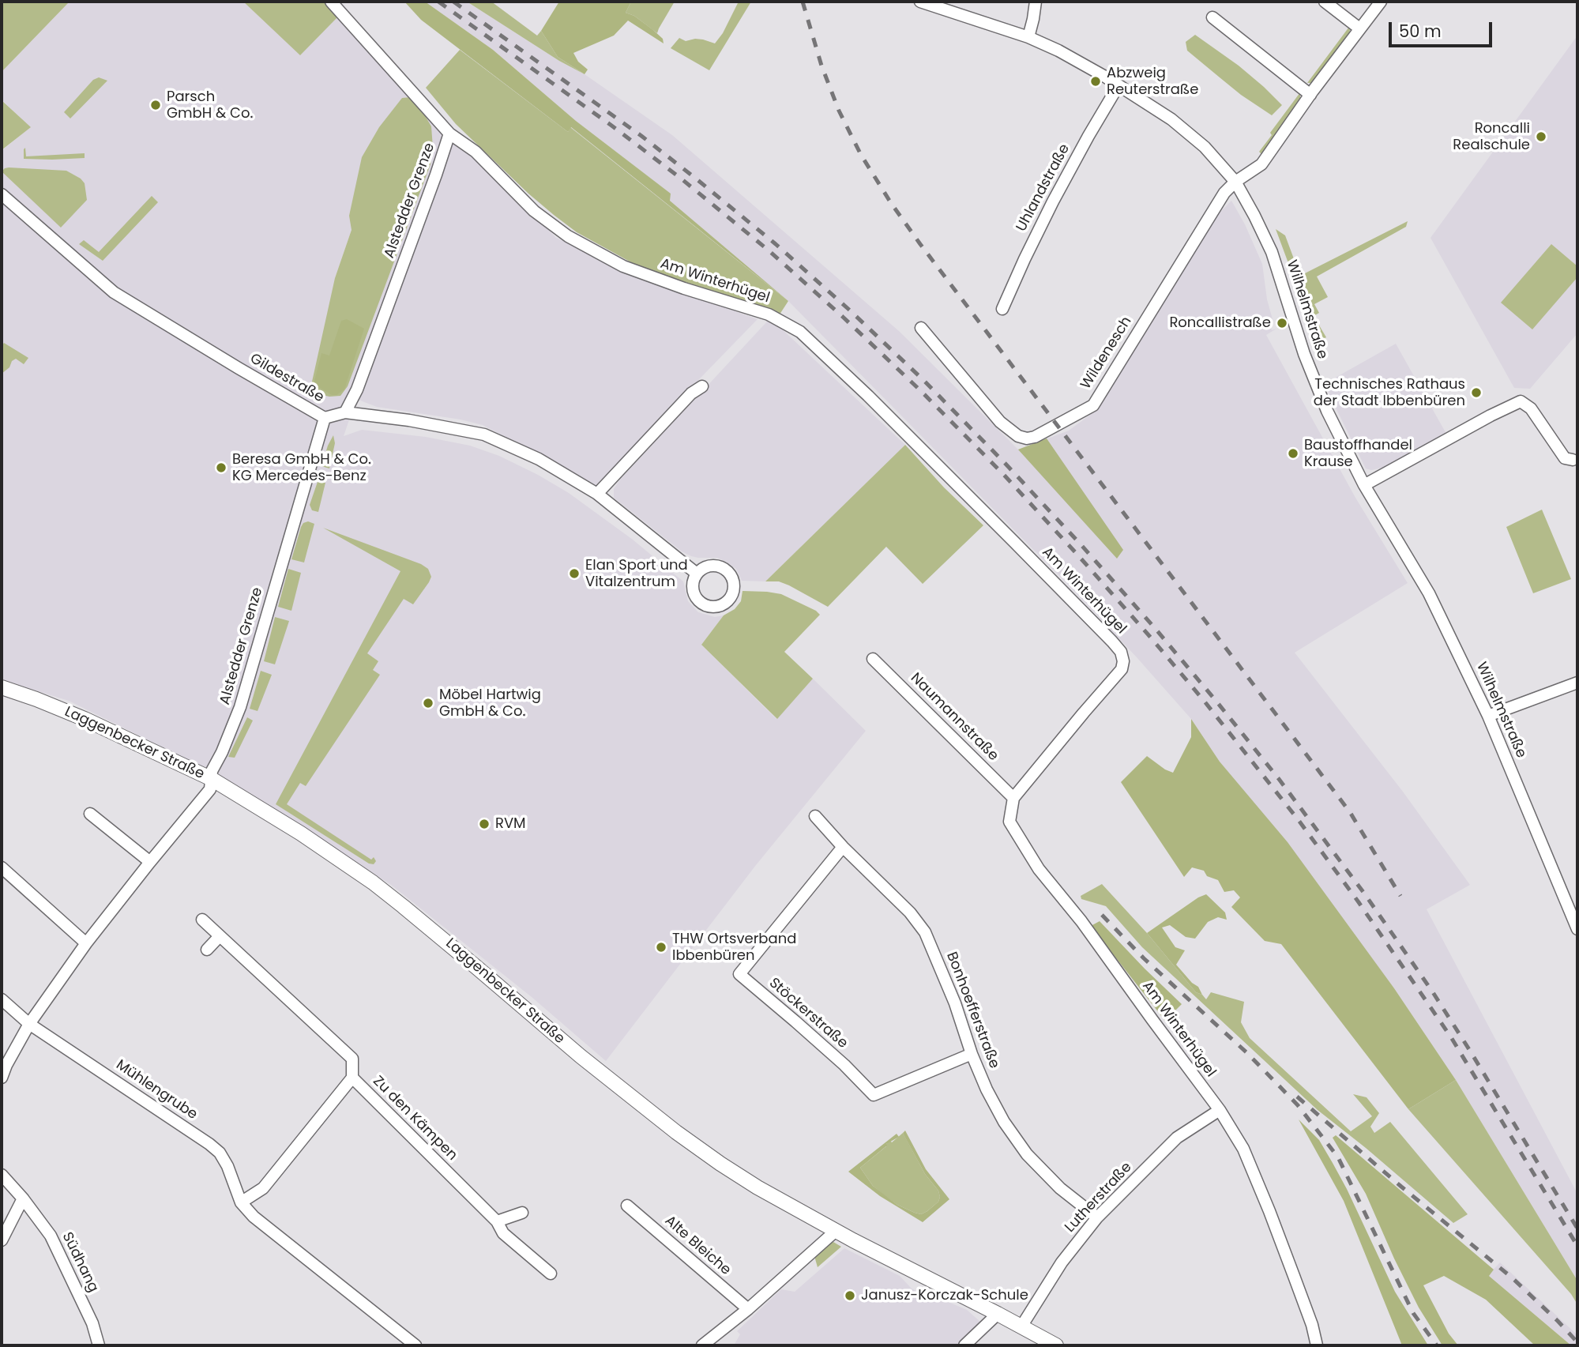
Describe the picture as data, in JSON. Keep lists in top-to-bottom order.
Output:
{
  "streets": {
    "street": [
      "Uhlandstraße",
      "Alstedder Grenze",
      "Am Winterhügel",
      "Wilhelmstraße",
      "Wildenesch",
      "Gildestraße",
      "Naumannstraße",
      "Laggenbecker Straße",
      "Bonhoefferstraße",
      "Stöckerstraße",
      "Mühlengrube",
      "Zu den Kämpen",
      "Lutherstraße",
      "Alte Bleiche",
      "Südhang"
    ]
  },
  "crossings": [
    ["Uhlandstraße", "Wilhelmstraße"],
    ["Alstedder Grenze", "Am Winterhügel"],
    ["Alstedder Grenze", "Gildestraße"],
    ["Alstedder Grenze", "Laggenbecker Straße"],
    ["Alstedder Grenze", "Mühlengrube"],
    ["Am Winterhügel", "Naumannstraße"],
    ["Am Winterhügel", "Lutherstraße"],
    ["Wilhelmstraße", "Wildenesch"],
    ["Laggenbecker Straße", "Lutherstraße"],
    ["Bonhoefferstraße", "Stöckerstraße"],
    ["Bonhoefferstraße", "Lutherstraße"]
  ],
  "places": [
    "Abzweig Reuterstraße",
    "Parsch GmbH & Co.",
    "Roncalli Realschule",
    "Roncallistraße",
    "Technisches Rathaus der Stadt Ibbenbüren",
    "Baustoffhandel Krause",
    "Beresa GmbH & Co. KG Mercedes-Benz",
    "Elan Sport und Vitalzentrum",
    "Möbel Hartwig GmbH & Co.",
    "RVM",
    "THW Ortsverband Ibbenbüren",
    "Janusz-Korczak-Schule"
  ],
  "scale_bar": "50 m"
}
